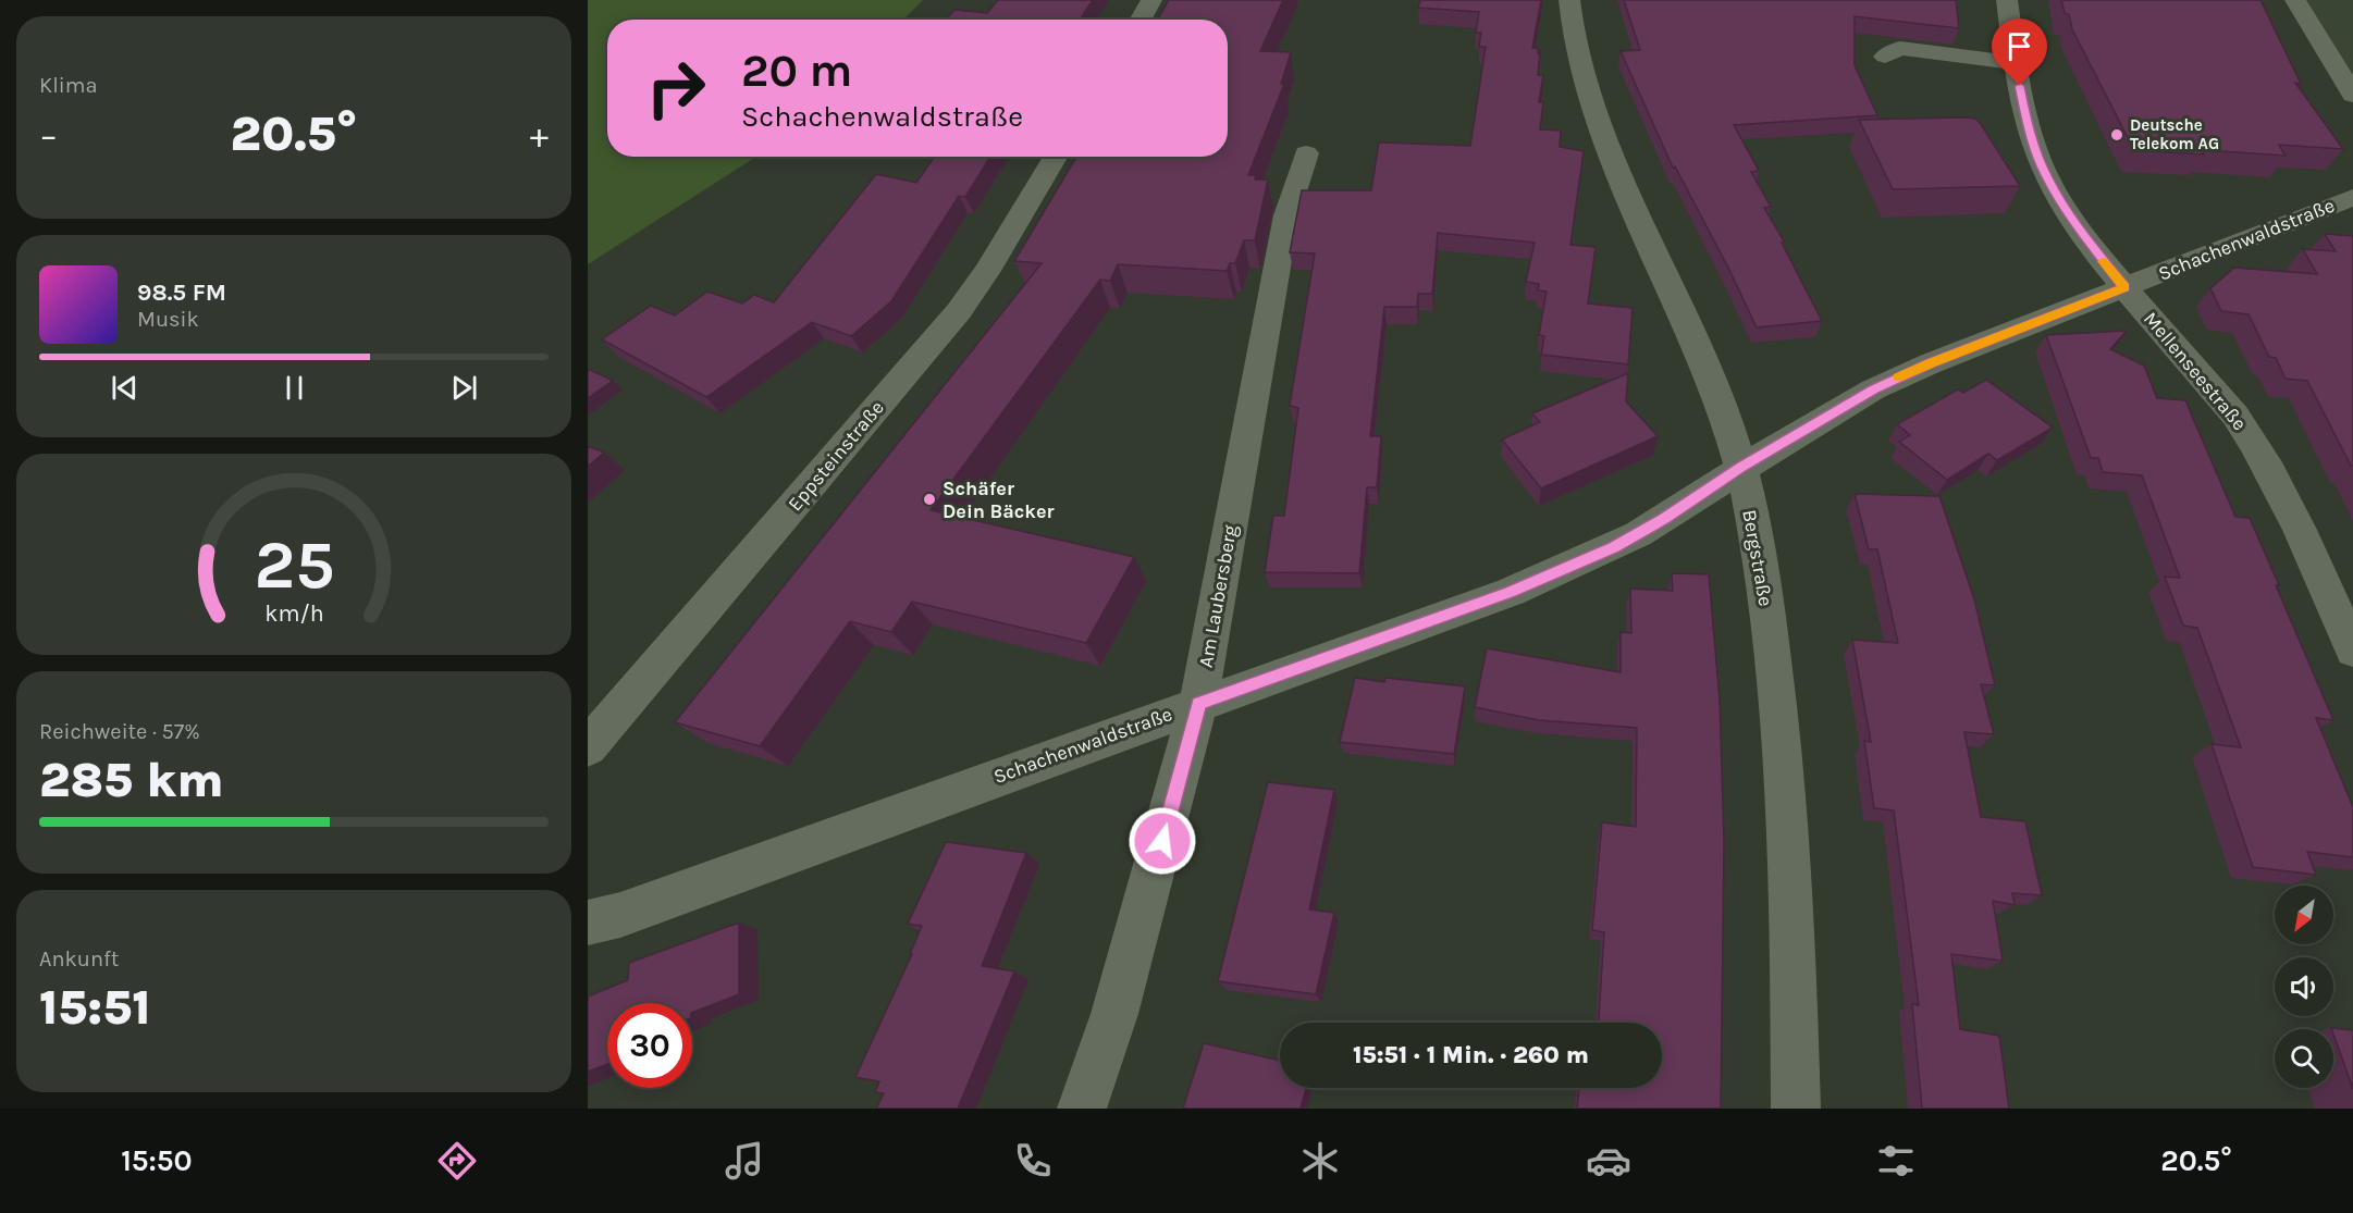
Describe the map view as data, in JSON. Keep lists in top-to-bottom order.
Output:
{
  "streets": {
    "street": [
      "Schachenwaldstraße",
      "Mellenseestraße",
      "Eppsteinstraße",
      "Bergstraße",
      "Am Laubersberg"
    ]
  },
  "crossings": [
    ["Schachenwaldstraße", "Mellenseestraße"],
    ["Schachenwaldstraße", "Bergstraße"],
    ["Schachenwaldstraße", "Am Laubersberg"]
  ],
  "places": ["Deutsche Telekom AG", "Schäfer Dein Bäcker"],
  "north": "bottom left",
  "page": {
    "tile": [
      "Klima",
      ["Reichweite · 57%", "285 km"],
      ["Ankunft", "15:51"]
    ],
    "turn": ["20 m", "Schachenwaldstraße"],
    "heat": ["−", "20.5°", "+"],
    "song": ["98.5 FM", "Musik"],
    "limit": "30",
    "trip": "15:51 · 1 Min. · 260 m",
    "tabs": ["15:50", "20.5°"],
    "gauge": ["25", "km/h"]
  }
}
